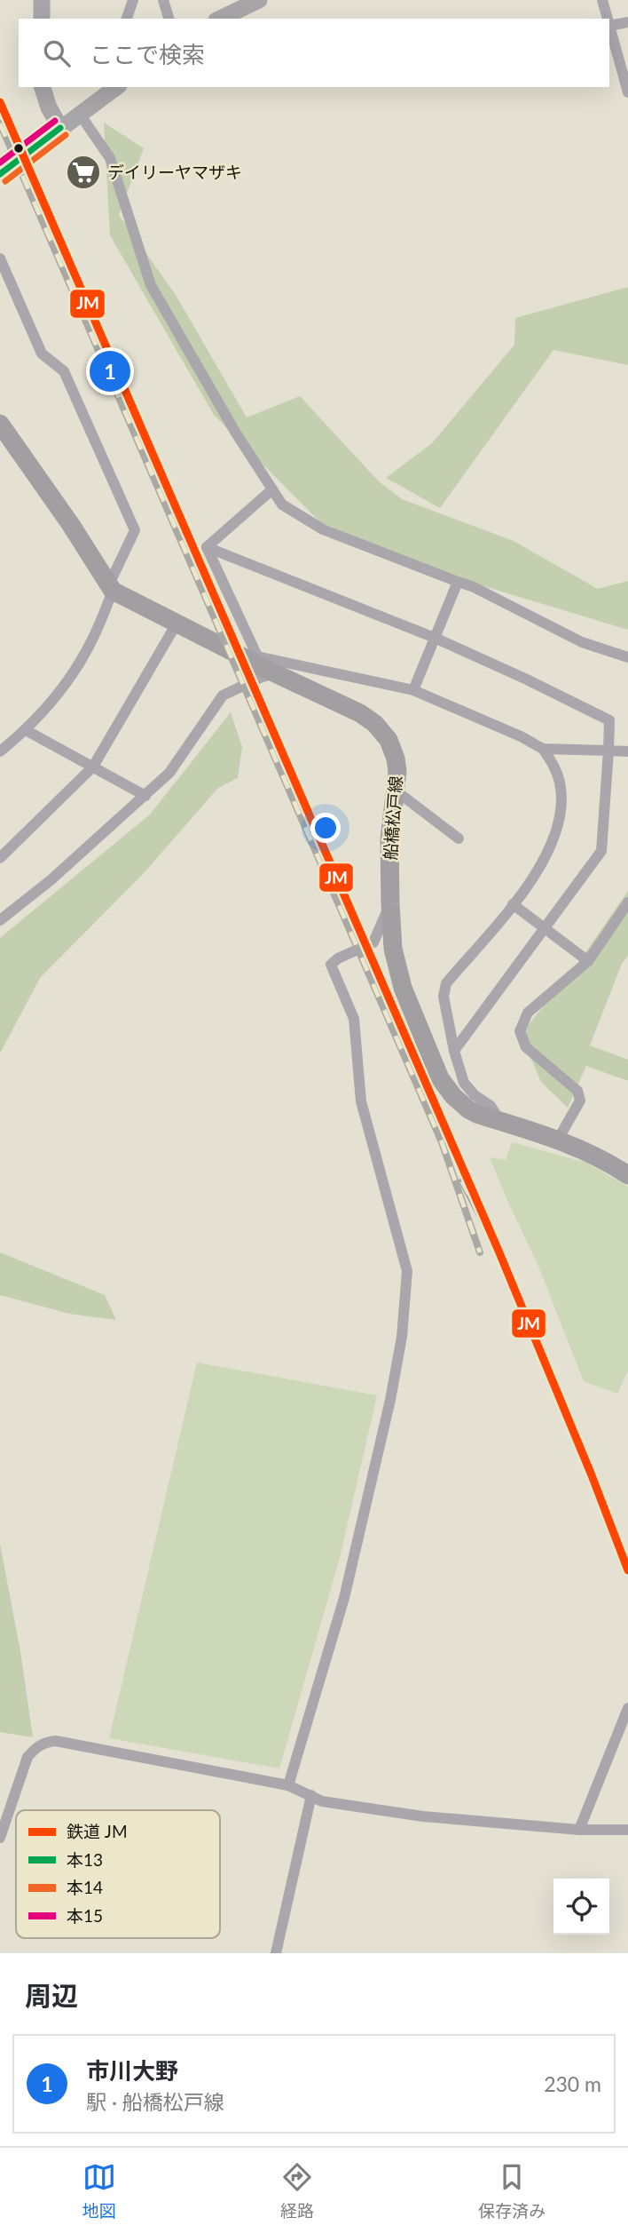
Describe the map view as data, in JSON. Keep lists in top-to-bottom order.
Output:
{
  "streets": {
    "main road": ["船橋松戸線"]
  },
  "places": {
    "supermarket": ["デイリーヤマザキ"]
  },
  "lines": [
    "rail line JM",
    "transit line 本15",
    "transit line 本13",
    "transit line 本14"
  ],
  "legend": [
    "鉄道 JM",
    "本13",
    "本14",
    "本15"
  ],
  "page": {
    "search": "ここで検索",
    "pins": "1",
    "heading": "周辺",
    "list": [
      {
        "mark": "1",
        "name": "市川大野",
        "note": "駅 · 船橋松戸線",
        "value": "230 m"
      }
    ],
    "nav": ["地図", "経路", "保存済み"]
  }
}
